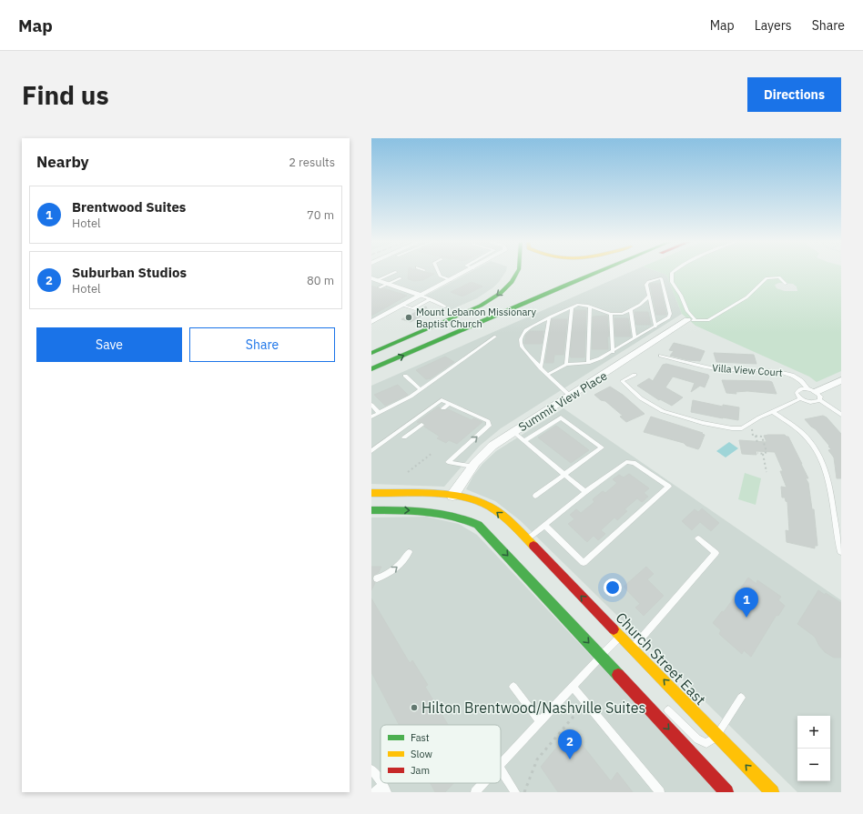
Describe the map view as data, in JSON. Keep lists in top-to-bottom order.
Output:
{
  "streets": {
    "main road": ["Church Street East"],
    "street": ["Summit View Place"],
    "lane": ["Villa View Court"]
  },
  "crossings": [
    ["Summit View Place", "Church Street East"]
  ],
  "places": ["Mount Lebanon Missionary Baptist Church", "Hilton Brentwood/Nashville Suites"],
  "legend": ["Fast", "Slow", "Jam"],
  "page": {
    "header": "Map",
    "nav": ["Map", "Layers", "Share"],
    "buttons": [
      "Directions",
      ["Save", "Share"]
    ],
    "title": "Find us",
    "heading": ["Nearby", "2 results"],
    "list": [
      {
        "mark": "1",
        "name": "Brentwood Suites",
        "note": "Hotel",
        "value": "70 m"
      },
      {
        "mark": "2",
        "name": "Suburban Studios",
        "note": "Hotel",
        "value": "80 m"
      }
    ],
    "pins": ["1", "2"],
    "map_buttons": ["+", "−"]
  }
}
